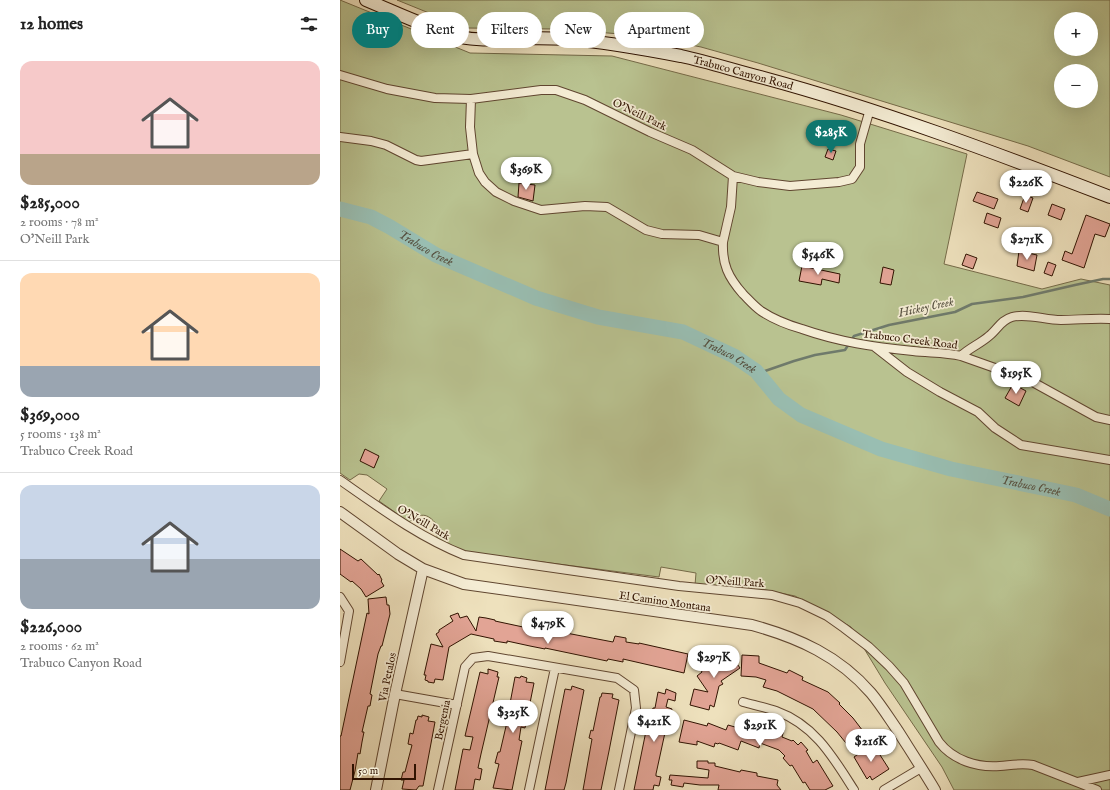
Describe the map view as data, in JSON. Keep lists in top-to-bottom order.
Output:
{
  "streets": {
    "main road": ["Trabuco Canyon Road"],
    "street": [
      "O'Neill Park",
      "Trabuco Creek Road",
      "El Camino Montana",
      "Via Petalos",
      "Bergenia"
    ]
  },
  "crossings": [
    ["Trabuco Canyon Road", "O'Neill Park"],
    ["El Camino Montana", "Via Petalos"]
  ],
  "water": ["Trabuco Creek", "Hickey Creek"],
  "scale_bar": "50 m",
  "page": {
    "heading": "12 homes",
    "map_buttons": ["+", "−"],
    "chip": [
      "Buy",
      "Rent",
      "Filters",
      "New",
      "Apartment"
    ],
    "list": [
      {
        "name": "$285,000",
        "note": "2 rooms · 78 m² · O'Neill Park"
      },
      {
        "name": "$369,000",
        "note": "5 rooms · 138 m² · Trabuco Creek Road"
      },
      {
        "name": "$226,000",
        "note": "2 rooms · 62 m² · Trabuco Canyon Road"
      }
    ],
    "price": [
      "$285K",
      "$369K",
      "$226K",
      "$271K",
      "$546K",
      "$195K",
      "$479K",
      "$297K",
      "$325K",
      "$421K",
      "$291K",
      "$216K"
    ],
    "scale": "50 m"
  }
}
